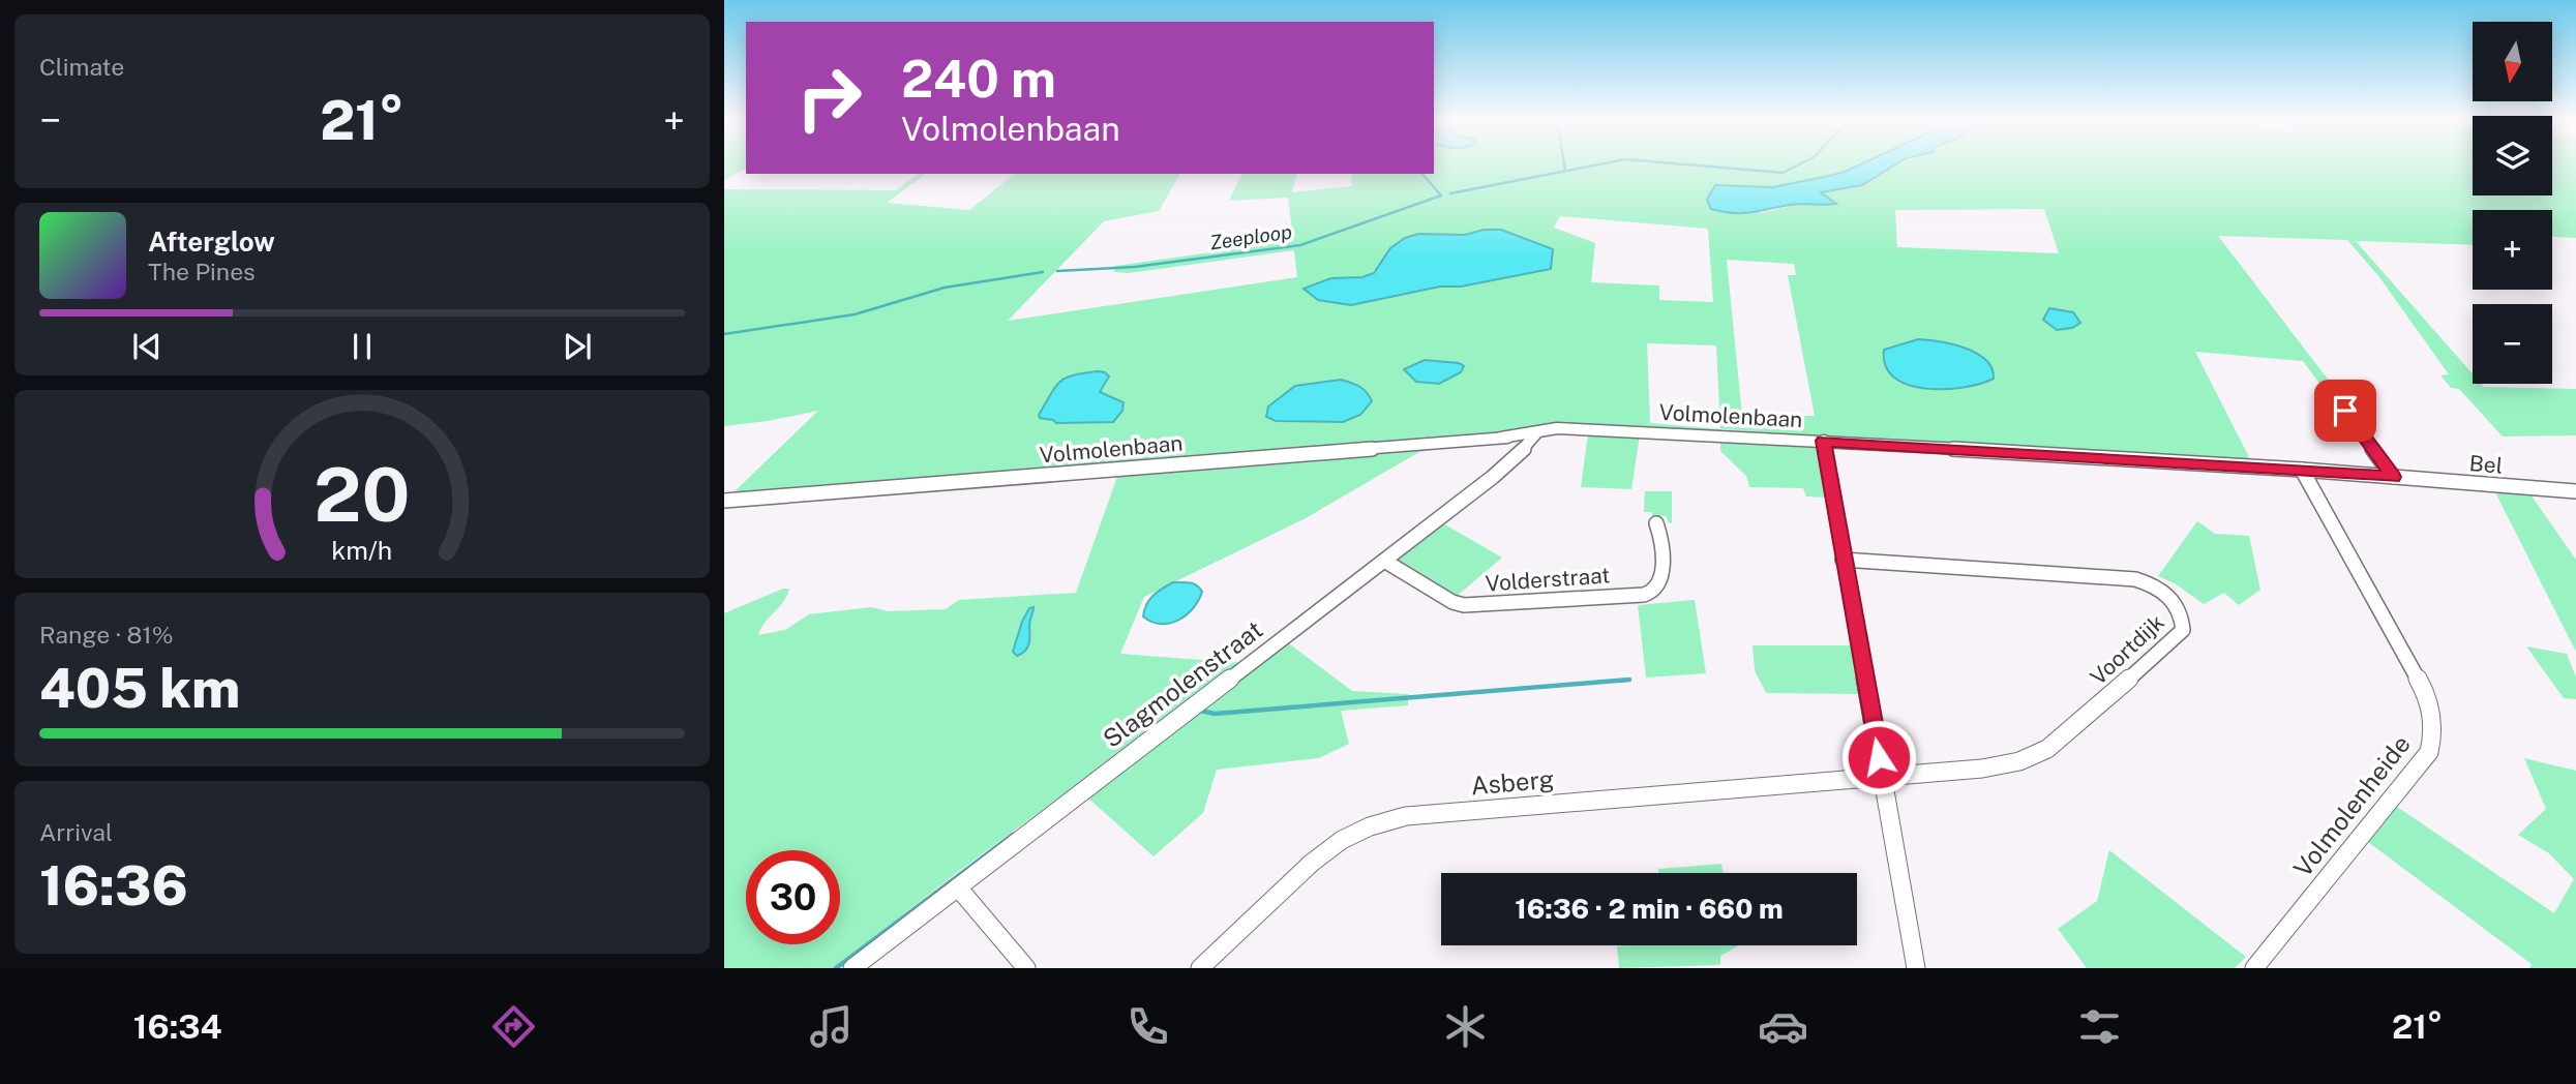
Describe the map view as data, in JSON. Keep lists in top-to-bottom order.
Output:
{
  "streets": {
    "street": [
      "Volmolenbaan",
      "Bel",
      "Volderstraat",
      "Voortdijk",
      "Slagmolenstraat",
      "Asberg",
      "Volmolenheide"
    ]
  },
  "crossings": [
    ["Volmolenbaan", "Bel"],
    ["Volmolenbaan", "Slagmolenstraat"],
    ["Volmolenbaan", "Volmolenheide"],
    ["Volderstraat", "Slagmolenstraat"],
    ["Voortdijk", "Asberg"]
  ],
  "water": ["Zeeploop"],
  "north": "bottom",
  "page": {
    "tile": [
      "Climate",
      ["Range · 81%", "405 km"],
      ["Arrival", "16:36"]
    ],
    "map_buttons": ["+", "−"],
    "turn": ["240 m", "Volmolenbaan"],
    "heat": ["−", "21°", "+"],
    "song": ["Afterglow", "The Pines"],
    "limit": "30",
    "trip": "16:36 · 2 min · 660 m",
    "tabs": ["16:34", "21°"],
    "gauge": ["20", "km/h"]
  }
}
